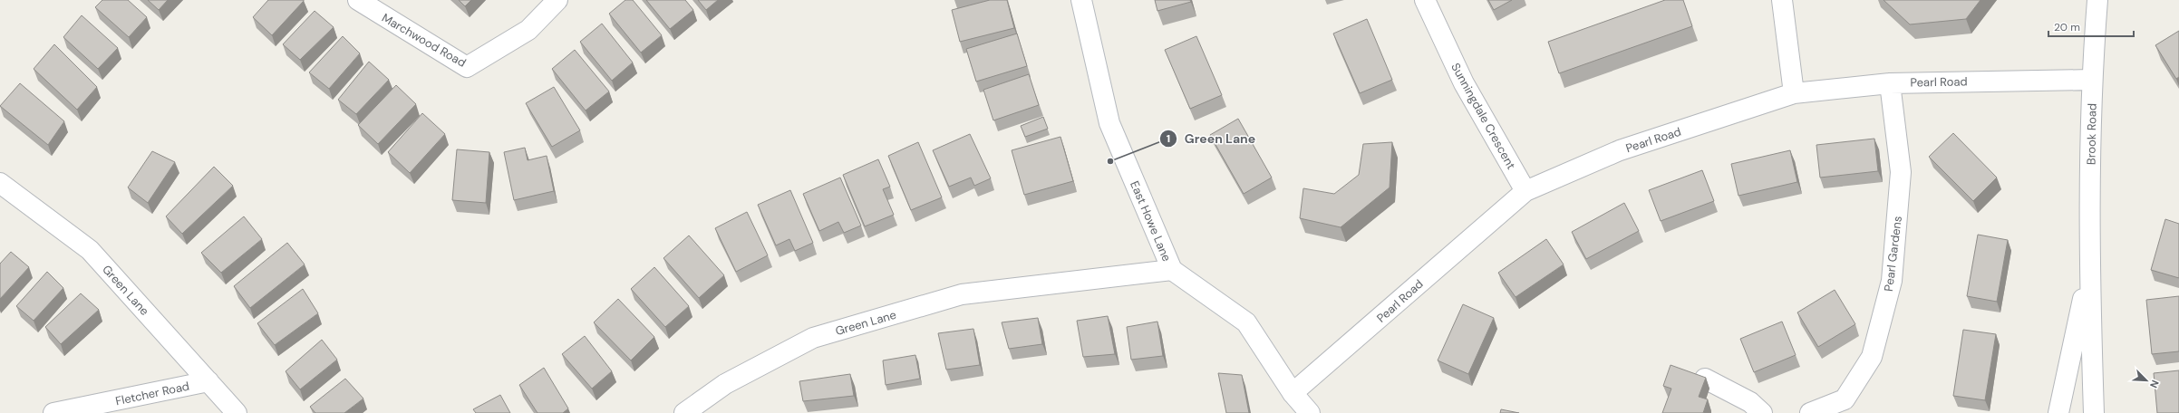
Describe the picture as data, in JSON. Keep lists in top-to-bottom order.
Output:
{
  "streets": {
    "street": [
      "Marchwood Road",
      "Pearl Road",
      "Sunningdale Crescent",
      "Brook Road",
      "East Howe Lane",
      "Pearl Gardens",
      "Green Lane",
      "Fletcher Road"
    ]
  },
  "crossings": [
    ["Pearl Road", "Sunningdale Crescent"],
    ["Pearl Road", "Brook Road"],
    ["Pearl Road", "East Howe Lane"],
    ["Pearl Road", "Pearl Gardens"],
    ["East Howe Lane", "Green Lane"],
    ["Green Lane", "Fletcher Road"]
  ],
  "places": ["Green Lane"],
  "scale_bar": "20 m",
  "north": "bottom right"
}
